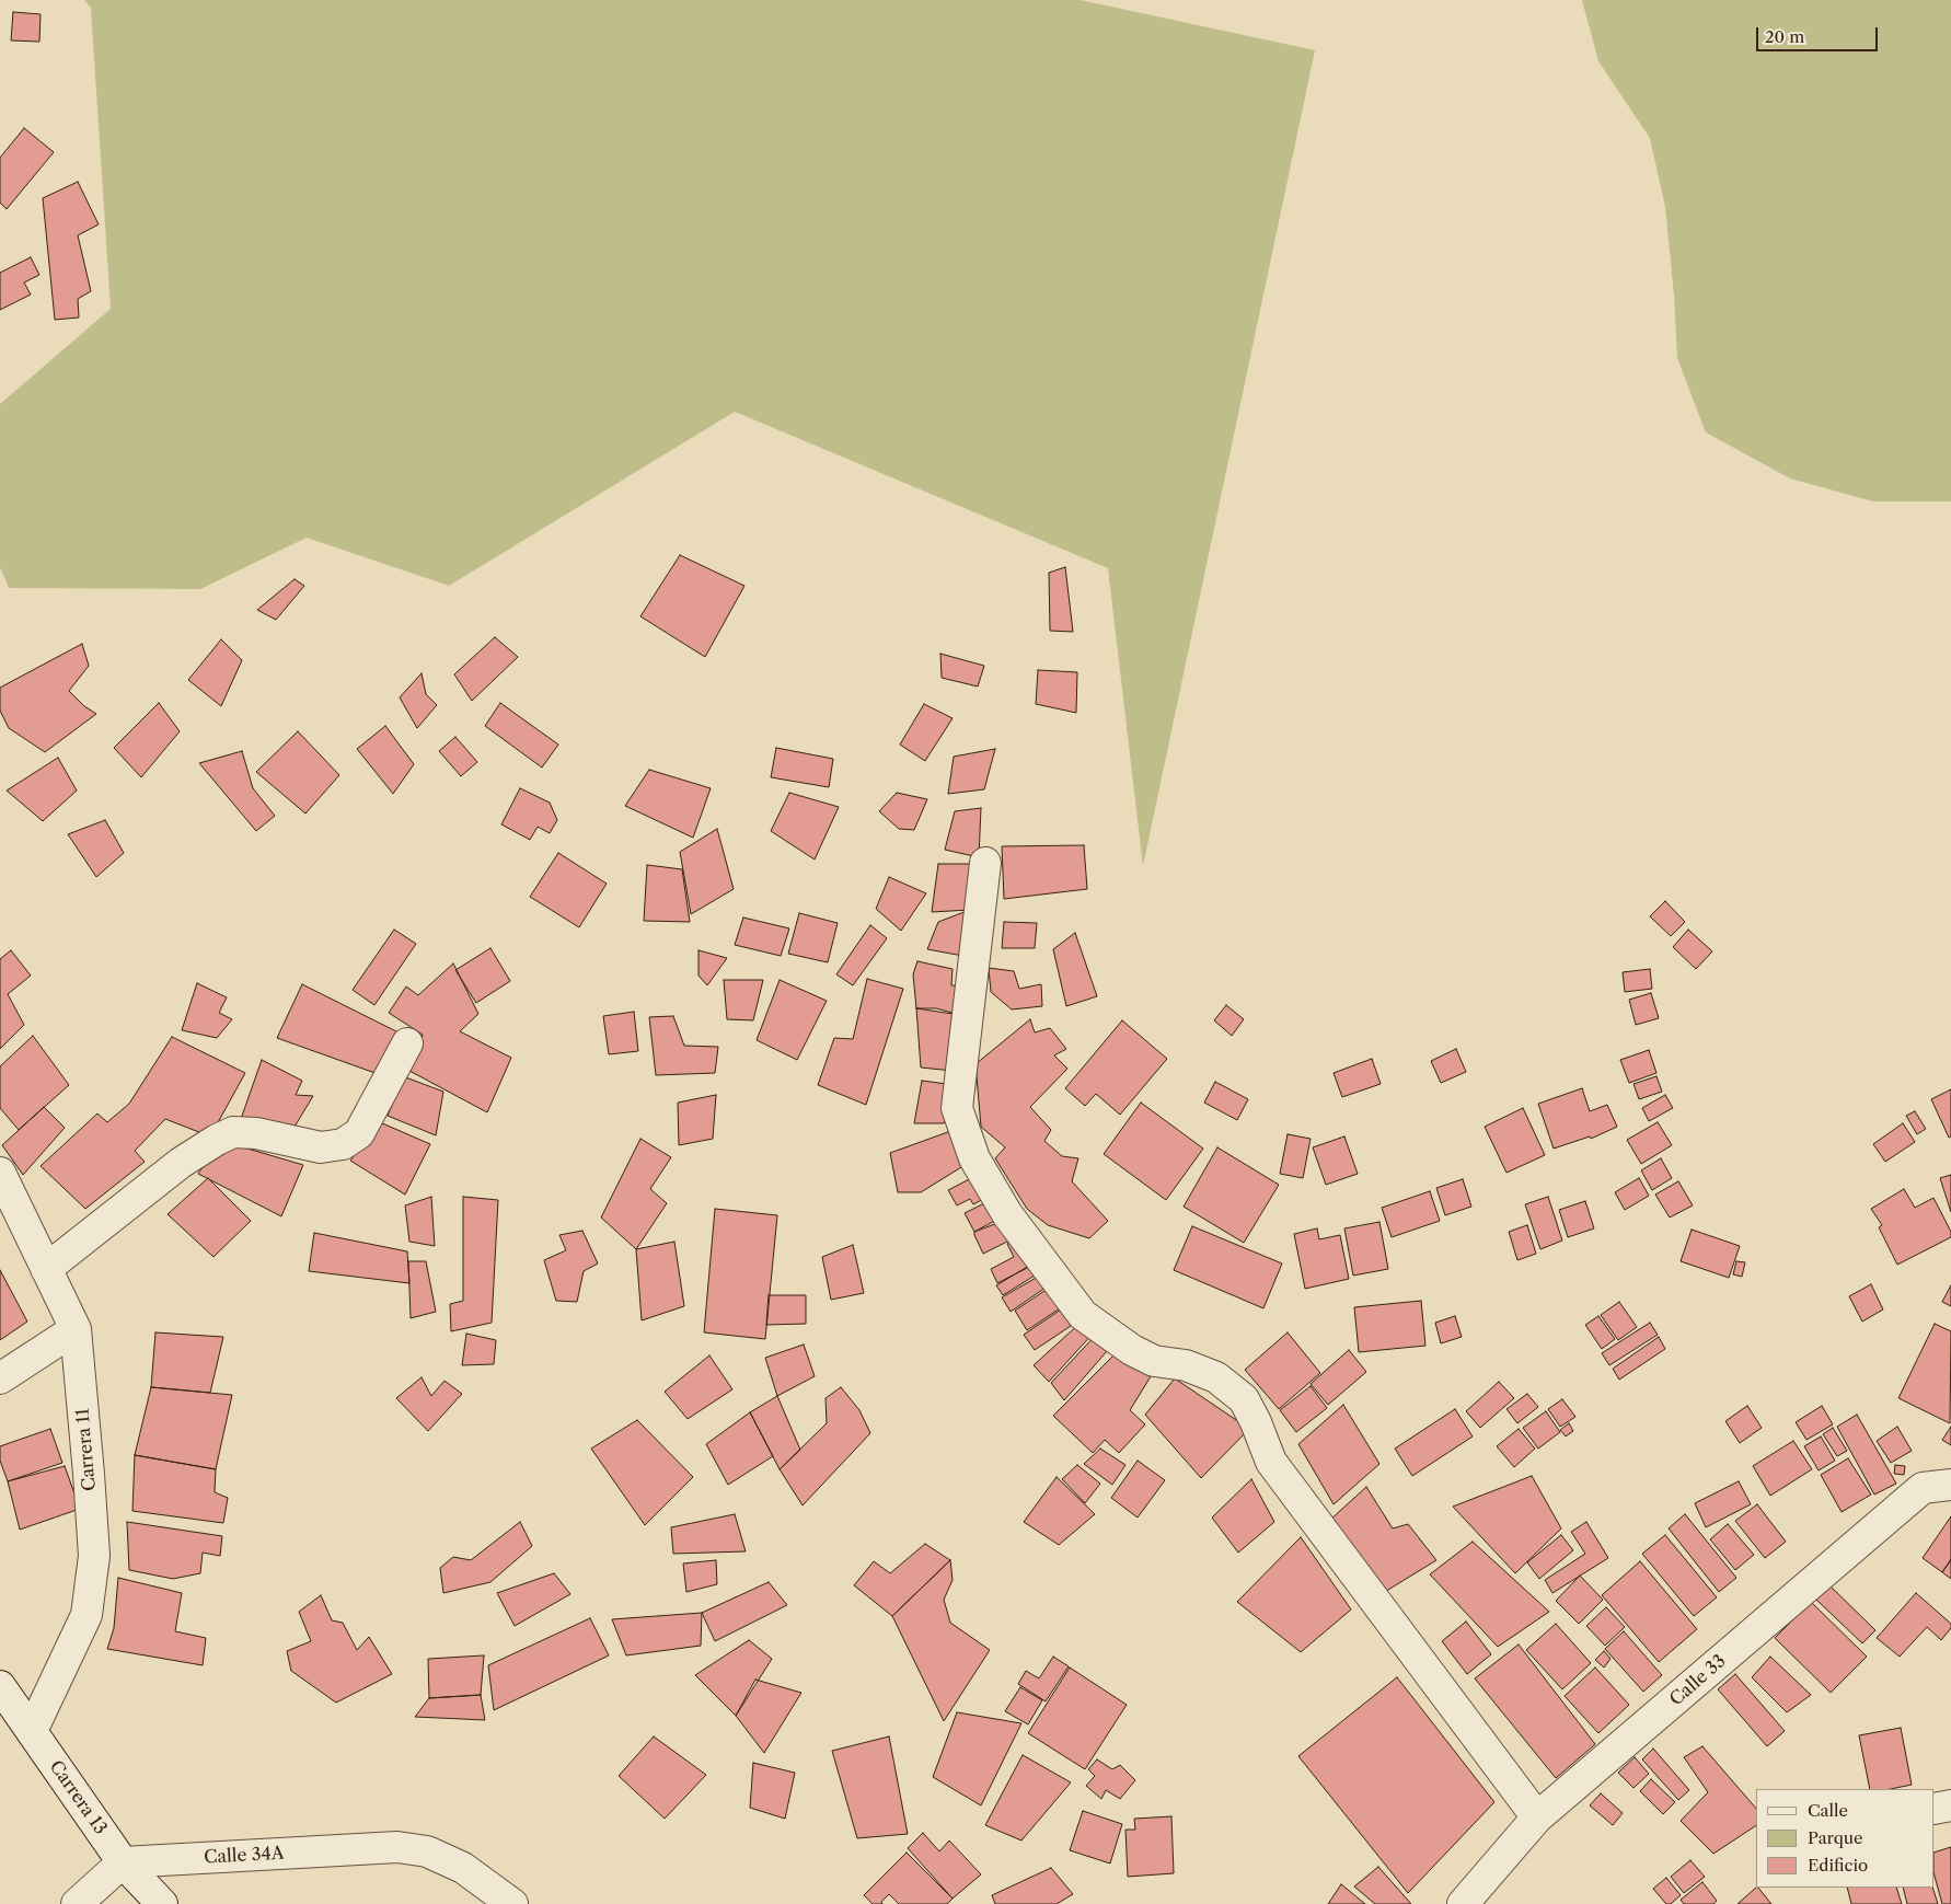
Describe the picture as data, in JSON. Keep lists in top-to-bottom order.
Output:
{
  "streets": {
    "street": [
      "Carrera 11",
      "Calle 33",
      "Carrera 13",
      "Calle 34A"
    ]
  },
  "crossings": [
    ["Carrera 11", "Carrera 13"],
    ["Carrera 13", "Calle 34A"]
  ],
  "legend": ["Calle", "Parque", "Edificio"],
  "scale_bar": "20 m"
}
